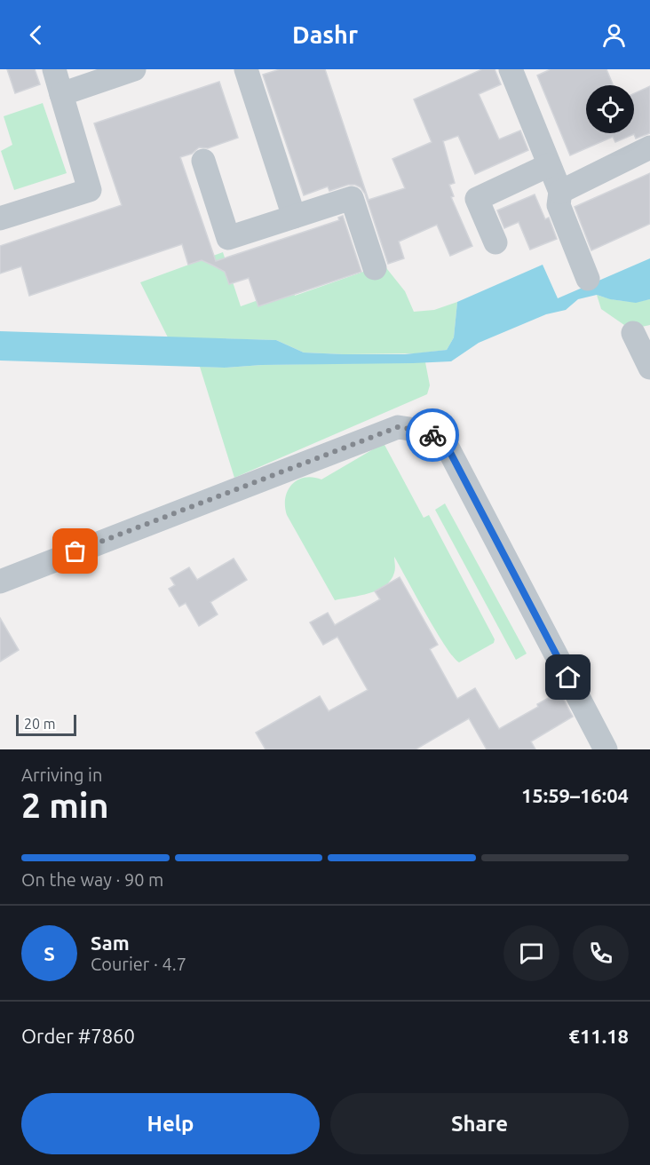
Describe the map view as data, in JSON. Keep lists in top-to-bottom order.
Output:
{
  "scale_bar": "20 m",
  "page": {
    "header": "Dashr",
    "scale": "20 m",
    "heading": ["2 min", "Arriving in", "15:59–16:04"],
    "panel": [
      "Sam",
      "Courier · 4.7",
      "Order #7860",
      "€11.18"
    ],
    "bar": "On the way · 90 m",
    "round": "S",
    "buttons": ["Help", "Share"]
  }
}
